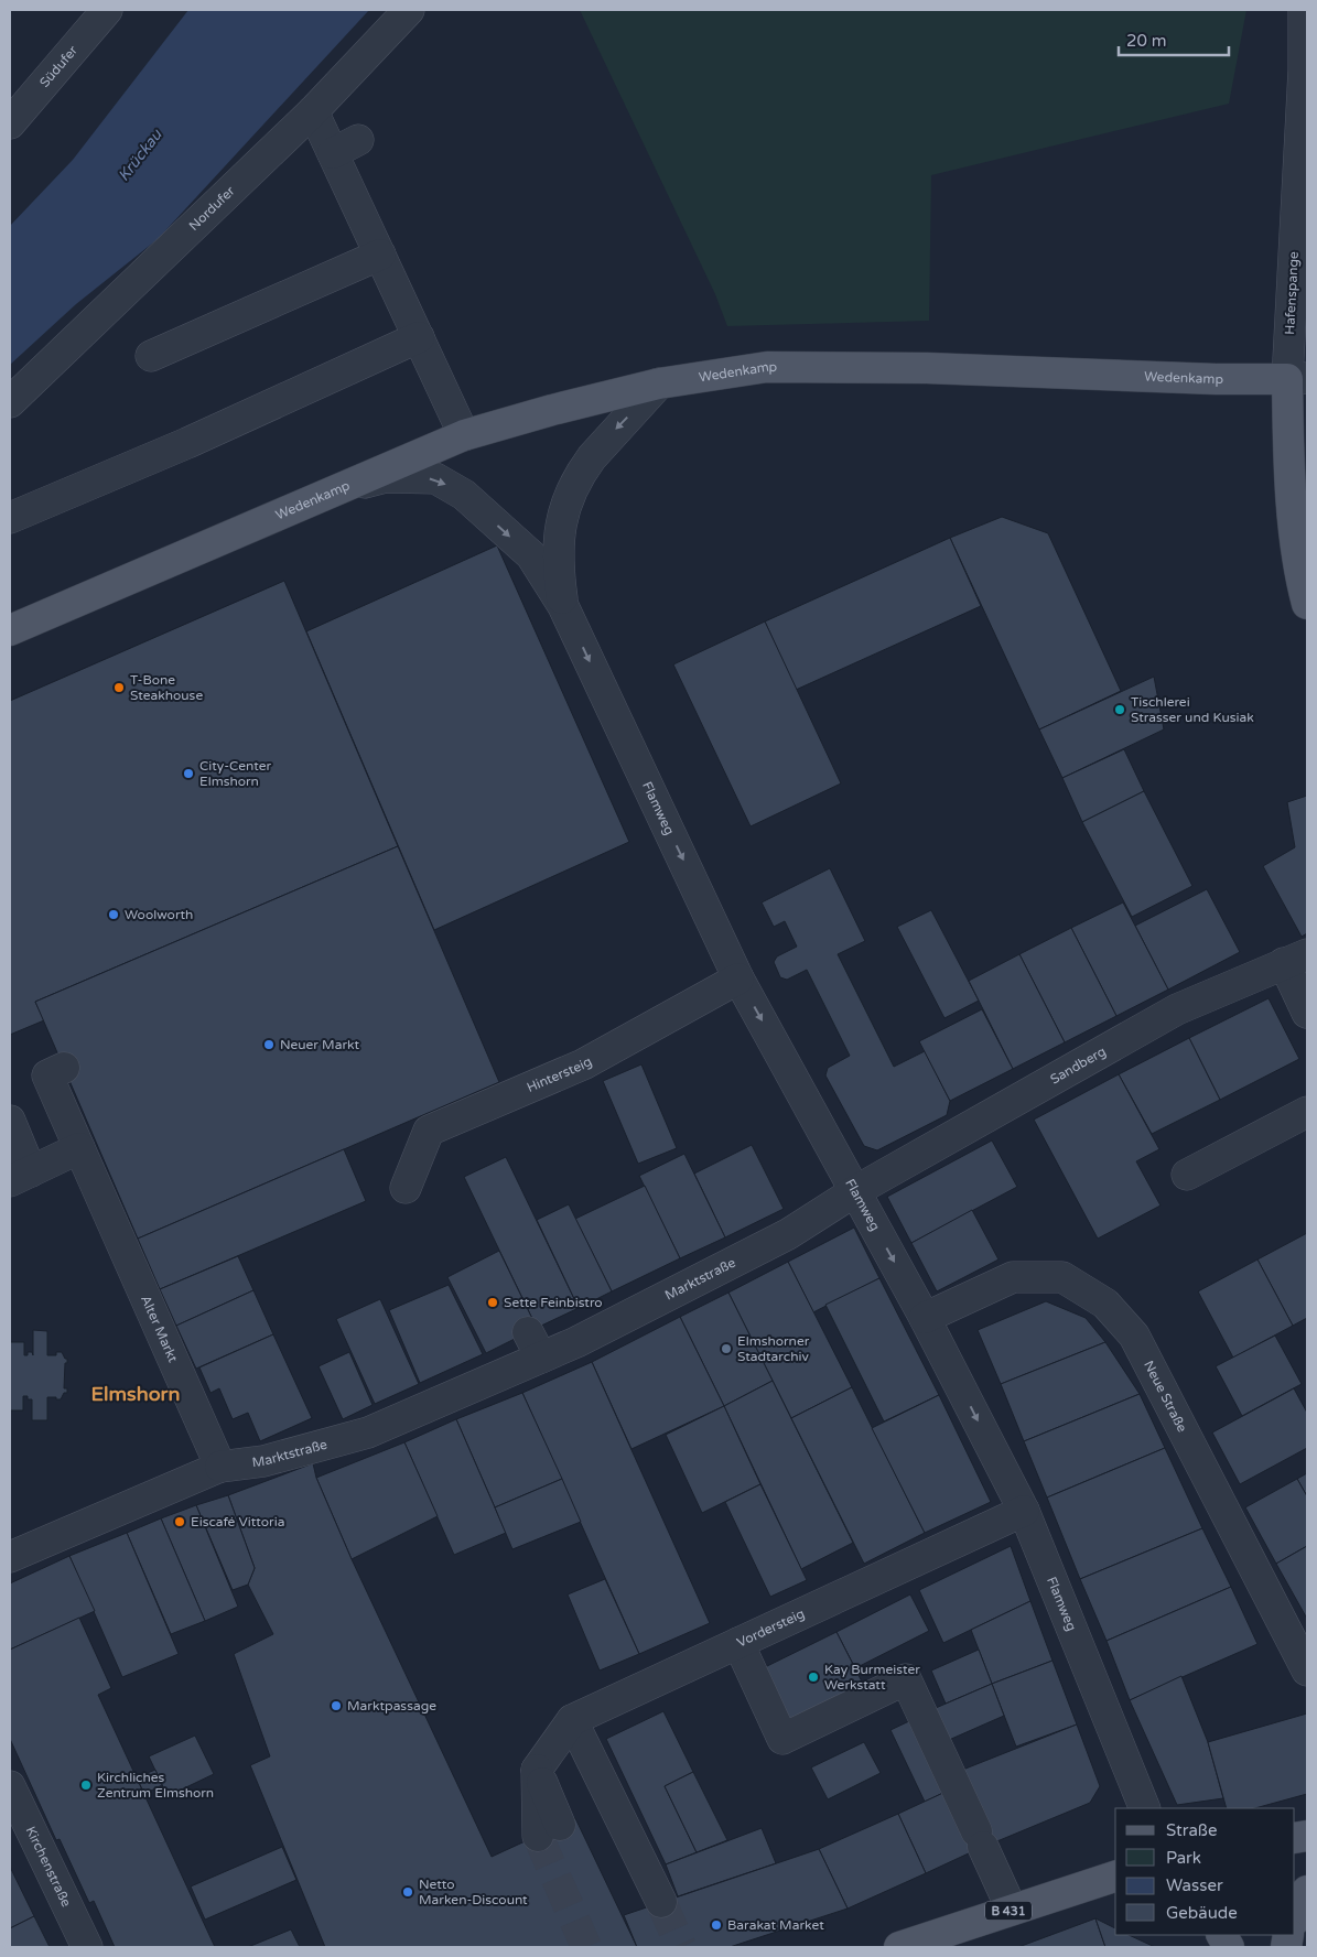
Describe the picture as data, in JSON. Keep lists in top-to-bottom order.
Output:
{
  "streets": {
    "main road": ["Wedenkamp", "B 431"],
    "street": [
      "Südufer",
      "Nordufer",
      "Hafenspange",
      "Flamweg",
      "Sandberg",
      "Hintersteig",
      "Marktstraße",
      "Alter Markt",
      "Neue Straße",
      "Vordersteig",
      "Kirchenstraße"
    ]
  },
  "crossings": [
    ["Hafenspange", "Wedenkamp"],
    ["Wedenkamp", "Flamweg"],
    ["Flamweg", "Sandberg"],
    ["Flamweg", "Hintersteig"],
    ["Flamweg", "Marktstraße"],
    ["Flamweg", "Neue Straße"],
    ["Flamweg", "Vordersteig"],
    ["Sandberg", "Marktstraße"],
    ["Marktstraße", "Alter Markt"]
  ],
  "one_way": ["Flamweg"],
  "districts": ["Elmshorn"],
  "water": ["Krückau"],
  "places": [
    "T-Bone Steakhouse",
    "Tischlerei Strasser und Kusiak",
    "City-Center Elmshorn",
    "Woolworth",
    "Neuer Markt",
    "Sette Feinbistro",
    "Elmshorner Stadtarchiv",
    "Eiscafé Vittoria",
    "Kay Burmeister Werkstatt",
    "Marktpassage",
    "Kirchliches Zentrum Elmshorn",
    "Netto Marken-Discount",
    "Barakat Market"
  ],
  "legend": [
    "Straße",
    "Park",
    "Wasser",
    "Gebäude"
  ],
  "scale_bar": "20 m"
}
